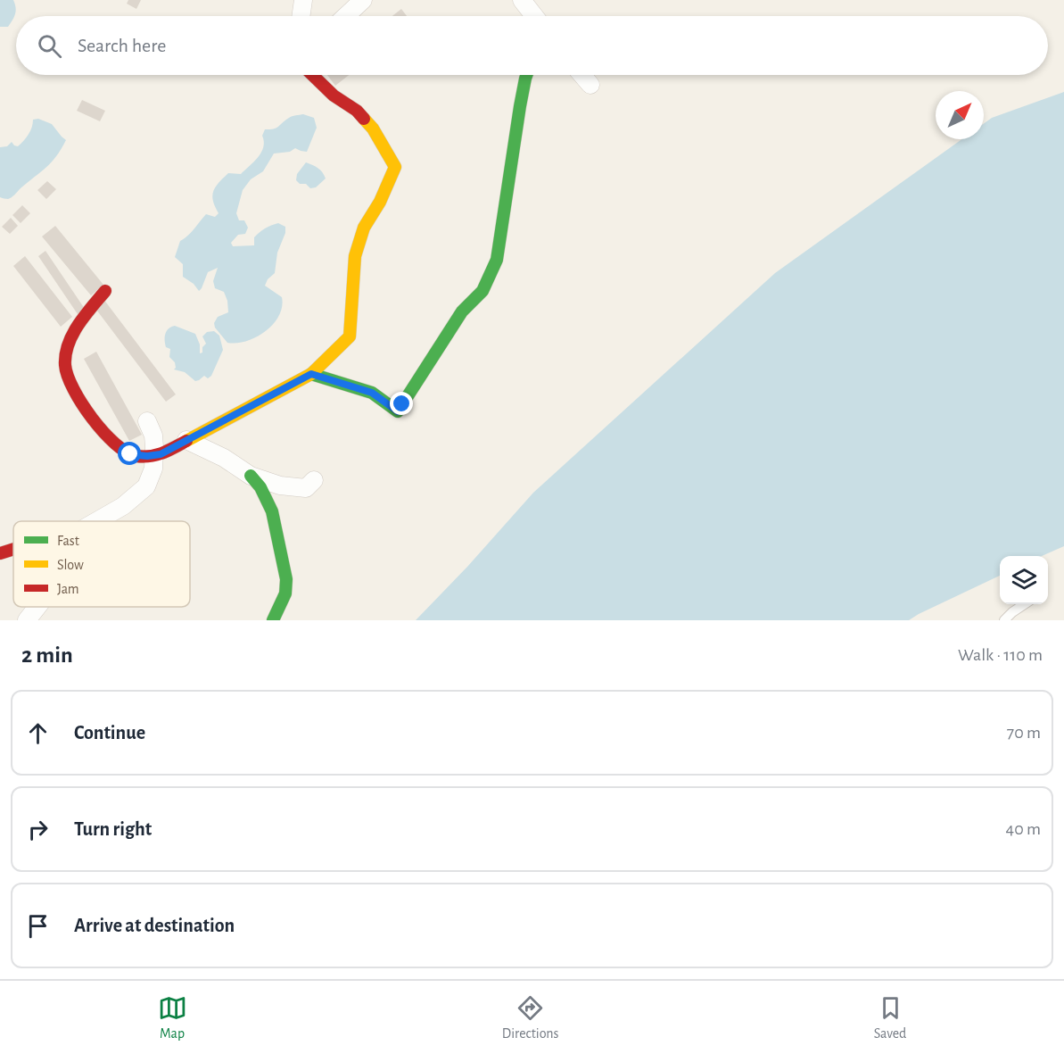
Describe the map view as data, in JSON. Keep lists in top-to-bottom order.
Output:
{
  "legend": ["Fast", "Slow", "Jam"],
  "north": "top right",
  "page": {
    "search": "Search here",
    "heading": ["2 min", "Walk · 110 m"],
    "list": [
      ["Continue", "70 m"],
      ["Turn right", "40 m"],
      "Arrive at destination"
    ],
    "nav": ["Map", "Directions", "Saved"]
  }
}
